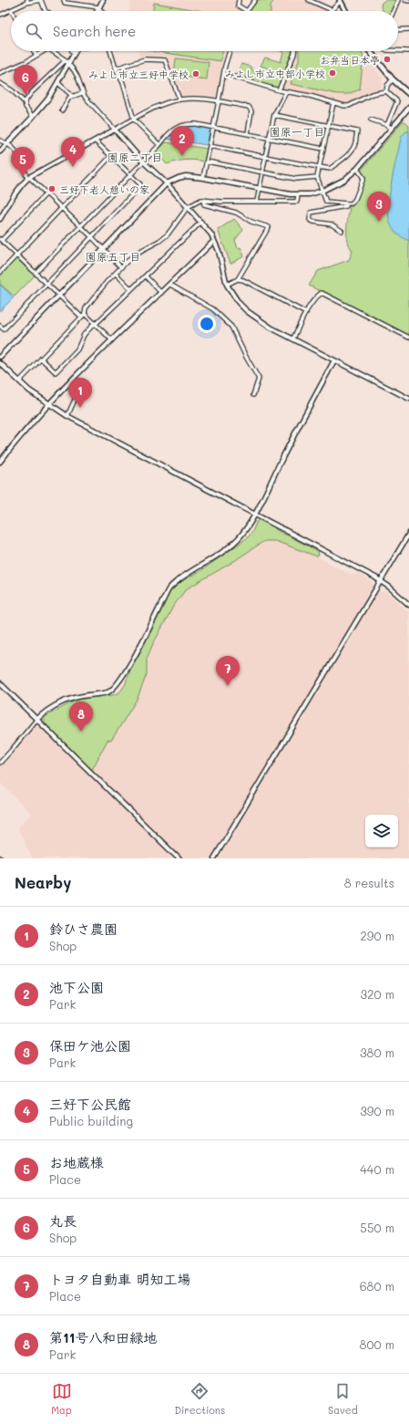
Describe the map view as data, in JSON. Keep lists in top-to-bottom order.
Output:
{
  "districts": ["園原一丁目", "園原二丁目", "園原五丁目"],
  "places": [
    "お弁当日本亭",
    "みよし市立中部小学校",
    "みよし市立三好中学校",
    "三好下老人憩いの家"
  ],
  "page": {
    "search": "Search here",
    "pins": [
      "6",
      "2",
      "4",
      "5",
      "3",
      "1",
      "7",
      "8"
    ],
    "heading": ["Nearby", "8 results"],
    "list": [
      {
        "mark": "1",
        "name": "鈴ひさ農園",
        "note": "Shop",
        "value": "290 m"
      },
      {
        "mark": "2",
        "name": "池下公園",
        "note": "Park",
        "value": "320 m"
      },
      {
        "mark": "3",
        "name": "保田ケ池公園",
        "note": "Park",
        "value": "380 m"
      },
      {
        "mark": "4",
        "name": "三好下公民館",
        "note": "Public building",
        "value": "390 m"
      },
      {
        "mark": "5",
        "name": "お地蔵様",
        "note": "Place",
        "value": "440 m"
      },
      {
        "mark": "6",
        "name": "丸長",
        "note": "Shop",
        "value": "550 m"
      },
      {
        "mark": "7",
        "name": "トヨタ自動車 明知工場",
        "note": "Place",
        "value": "680 m"
      },
      {
        "mark": "8",
        "name": "第11号八和田緑地",
        "note": "Park",
        "value": "800 m"
      }
    ],
    "nav": ["Map", "Directions", "Saved"]
  }
}
